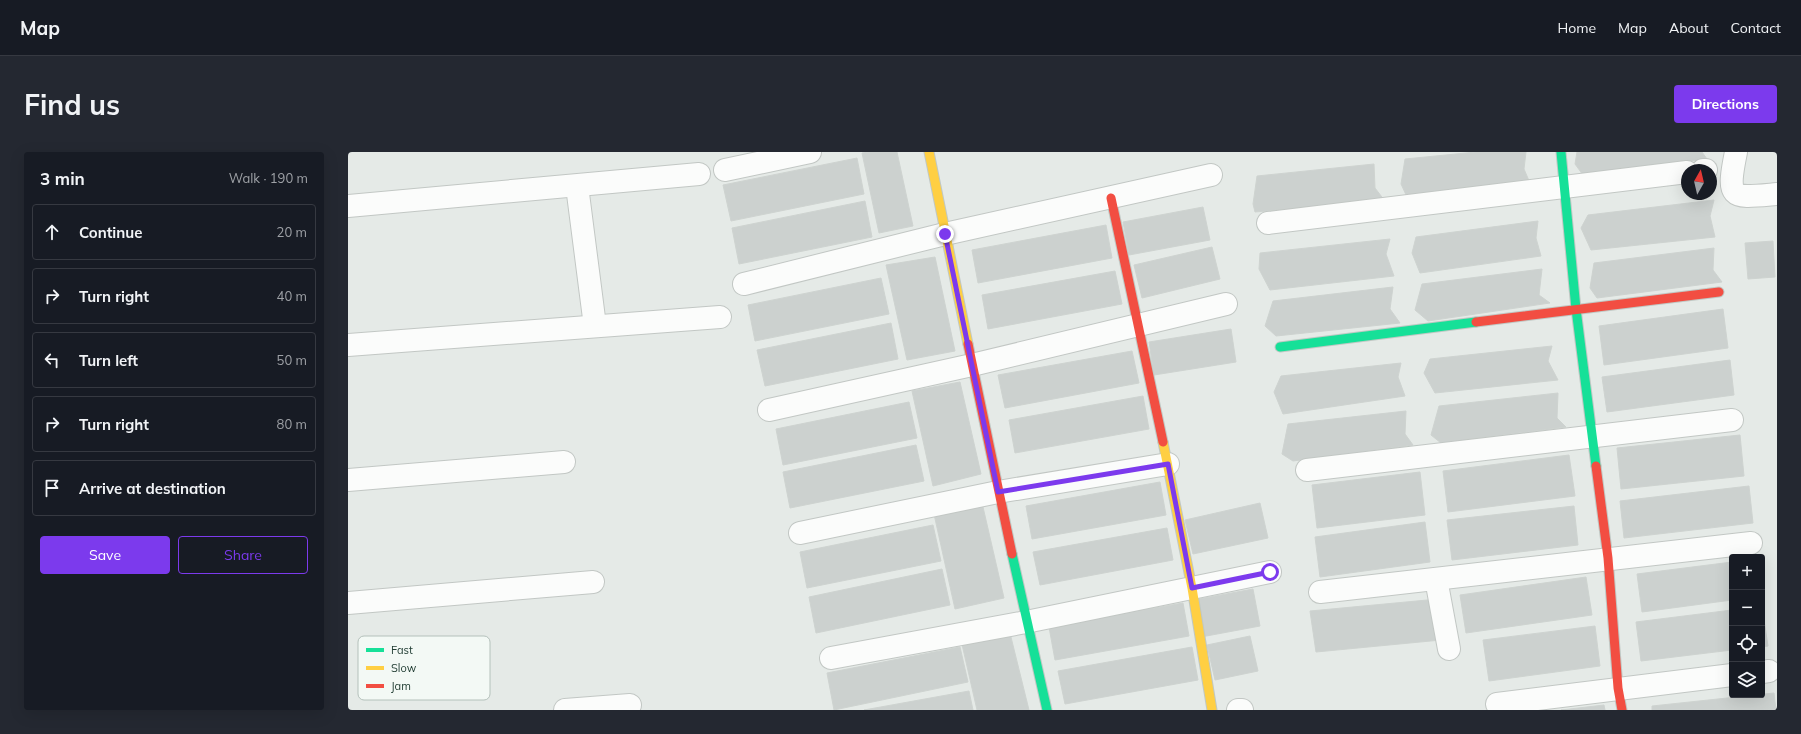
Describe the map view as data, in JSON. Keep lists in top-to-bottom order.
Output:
{
  "legend": ["Fast", "Slow", "Jam"],
  "north": "top",
  "page": {
    "header": "Map",
    "nav": [
      "Home",
      "Map",
      "About",
      "Contact"
    ],
    "buttons": [
      "Directions",
      ["Save", "Share"]
    ],
    "title": "Find us",
    "heading": ["3 min", "Walk · 190 m"],
    "list": [
      ["Continue", "20 m"],
      ["Turn right", "40 m"],
      ["Turn left", "50 m"],
      ["Turn right", "80 m"],
      "Arrive at destination"
    ],
    "map_buttons": ["+", "−"]
  }
}
